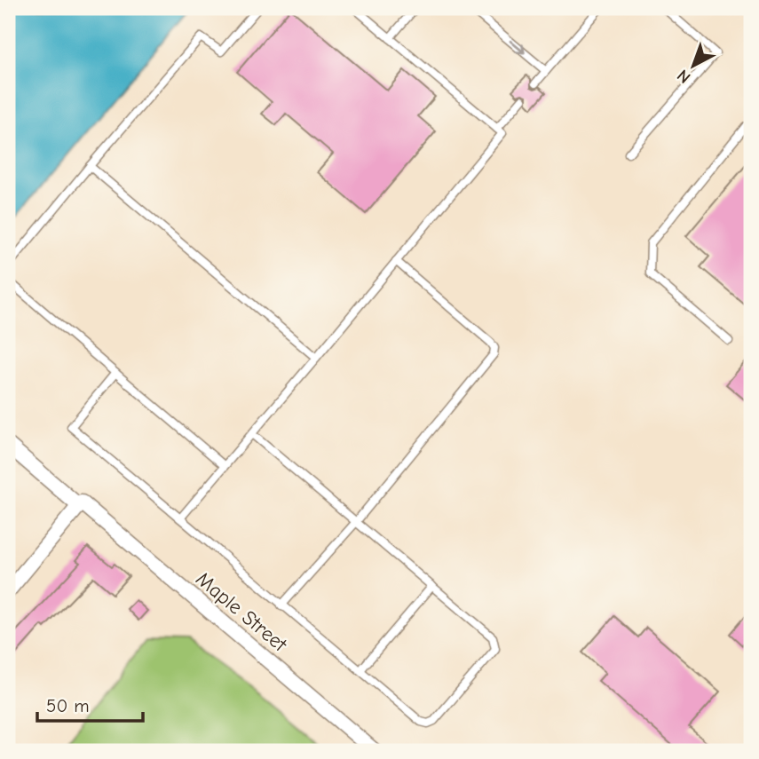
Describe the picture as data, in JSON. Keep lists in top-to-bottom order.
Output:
{
  "streets": {
    "street": ["Maple Street"]
  },
  "scale_bar": "50 m",
  "north": "bottom left"
}
